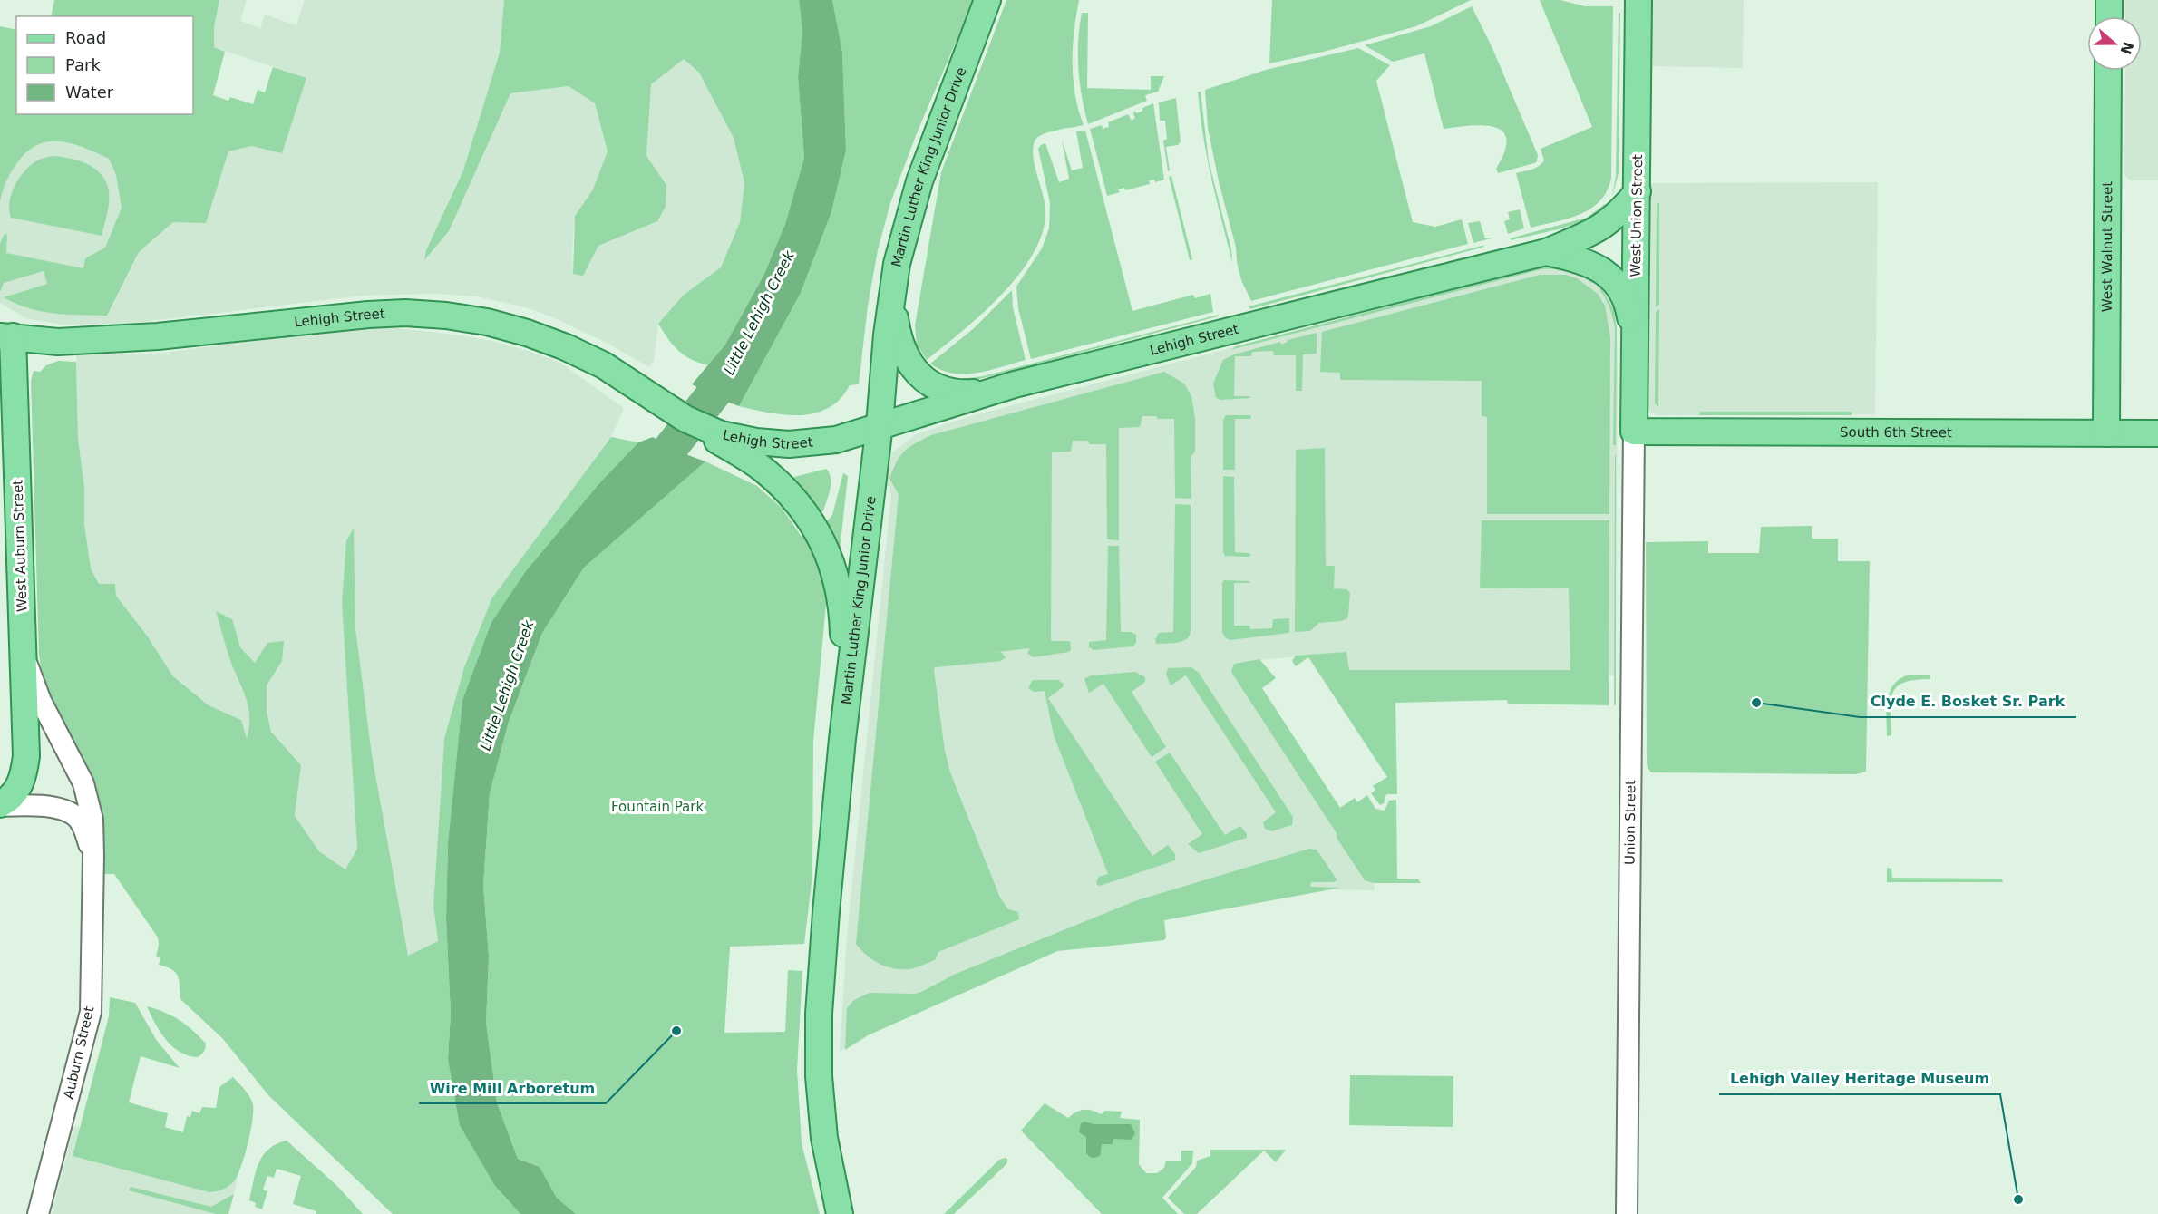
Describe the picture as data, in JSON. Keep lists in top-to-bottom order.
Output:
{
  "streets": {
    "main road": [
      "Martin Luther King Junior Drive",
      "West Union Street",
      "West Walnut Street",
      "Lehigh Street",
      "South 6th Street",
      "West Auburn Street"
    ],
    "street": ["Union Street", "Auburn Street"]
  },
  "crossings": [
    ["Martin Luther King Junior Drive", "Lehigh Street"],
    ["West Union Street", "Lehigh Street"],
    ["West Union Street", "South 6th Street"],
    ["West Union Street", "Union Street"],
    ["West Walnut Street", "South 6th Street"],
    ["Lehigh Street", "West Auburn Street"],
    ["South 6th Street", "Union Street"],
    ["West Auburn Street", "Auburn Street"]
  ],
  "water": ["Little Lehigh Creek"],
  "parks": ["Fountain Park"],
  "places": ["Clyde E. Bosket Sr. Park", "Wire Mill Arboretum", "Lehigh Valley Heritage Museum"],
  "legend": ["Road", "Park", "Water"],
  "north": "right"
}
